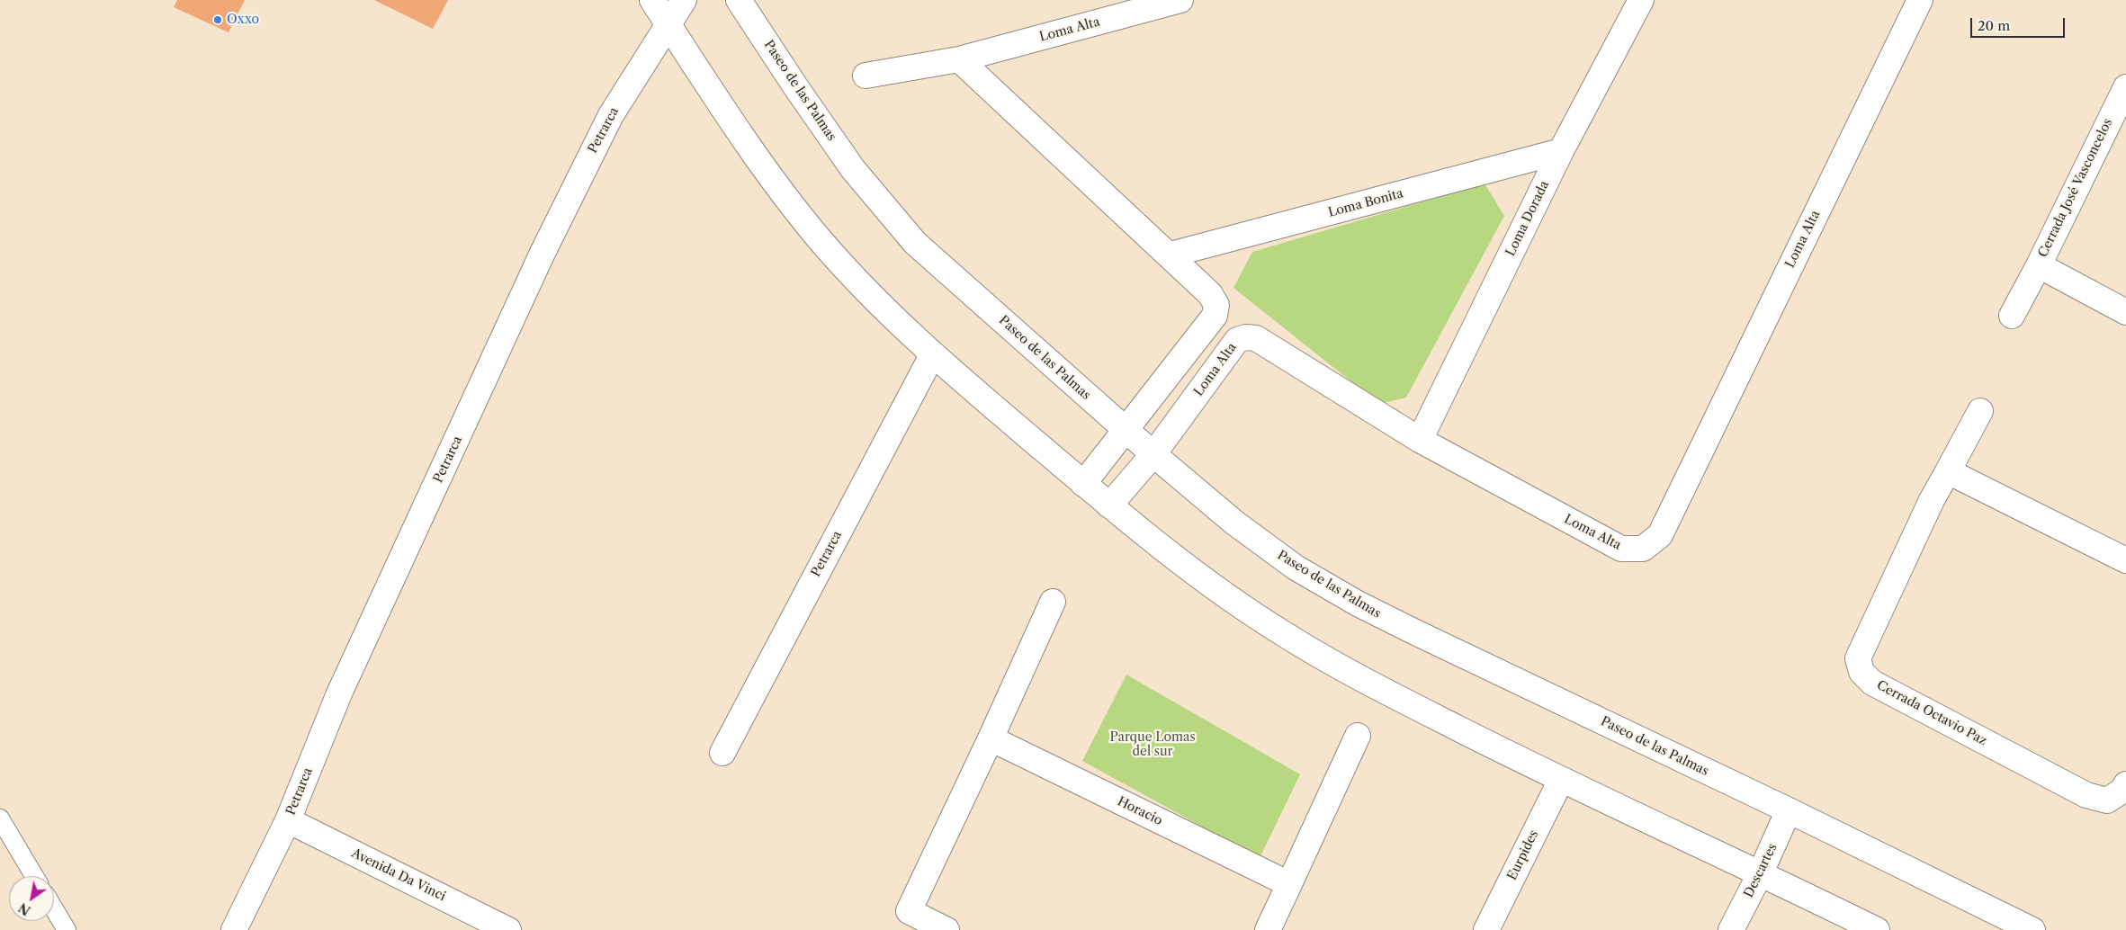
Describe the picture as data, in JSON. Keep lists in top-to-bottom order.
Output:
{
  "streets": {
    "street": [
      "Loma Alta",
      "Paseo de las Palmas",
      "Petrarca",
      "Cerrada José Vasconcelos",
      "Loma Bonita",
      "Loma Dorada",
      "Cerrada Octavio Paz",
      "Horacio",
      "Eurpides",
      "Descartes",
      "Avenida Da Vinci"
    ]
  },
  "crossings": [
    ["Loma Alta", "Paseo de las Palmas"],
    ["Loma Alta", "Loma Dorada"],
    ["Paseo de las Palmas", "Descartes"],
    ["Petrarca", "Avenida Da Vinci"],
    ["Loma Bonita", "Loma Dorada"]
  ],
  "parks": ["Parque Lomas del sur"],
  "places": ["Oxxo"],
  "scale_bar": "20 m",
  "north": "bottom left"
}
